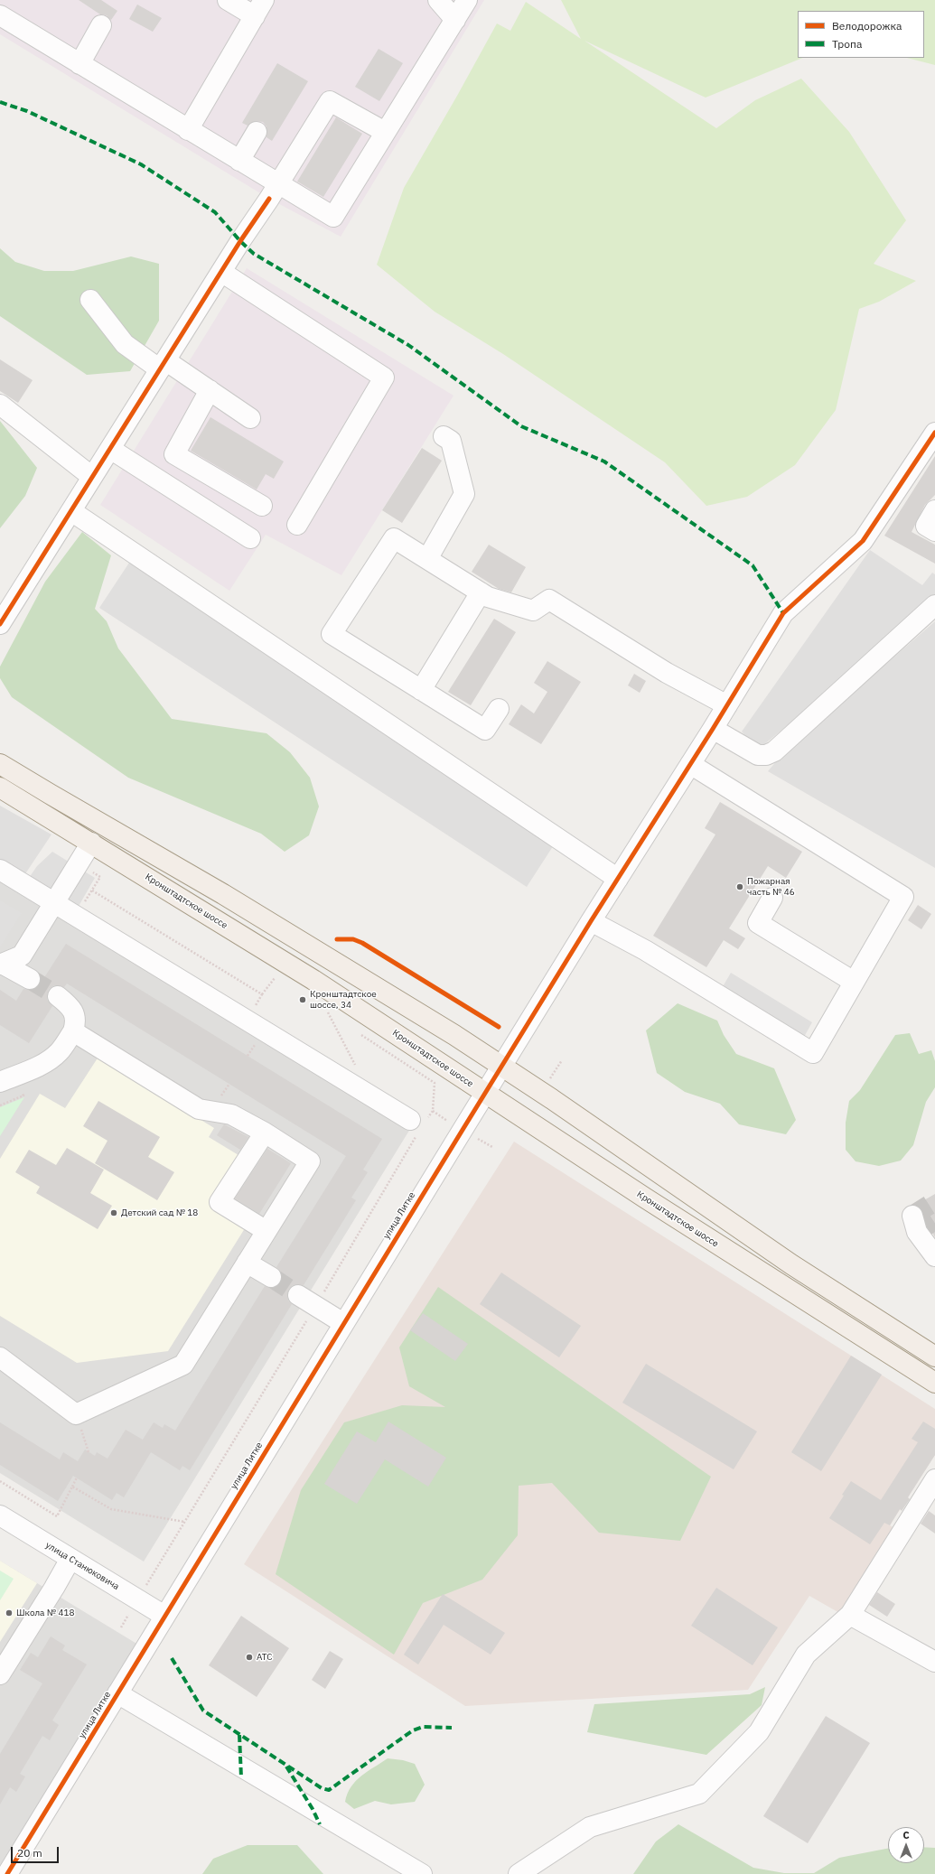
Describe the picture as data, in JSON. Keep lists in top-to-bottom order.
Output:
{
  "streets": {
    "main road": ["Кронштадтское шоссе"],
    "street": ["улица Литке", "улица Станюковича"]
  },
  "crossings": [
    ["Кронштадтское шоссе", "улица Литке"],
    ["улица Литке", "улица Станюковича"]
  ],
  "places": [
    "Пожарная часть № 46",
    "Кронштадтское шоссе, 34",
    "Детский сад № 18",
    "Школа № 418",
    "АТС"
  ],
  "legend": ["Велодорожка", "Тропа"],
  "scale_bar": "20 m",
  "north": "top"
}
